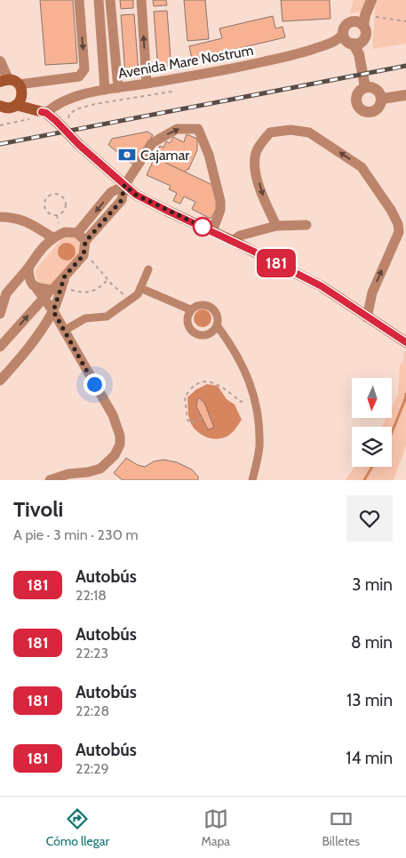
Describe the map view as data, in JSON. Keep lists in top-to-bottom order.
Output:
{
  "streets": {
    "street": ["Avenida Mare Nostrum"]
  },
  "places": {
    "bank": ["Cajamar"]
  },
  "lines": ["bus line 181"],
  "north": "bottom",
  "page": {
    "on_map": "181",
    "heading": ["Tivoli", "A pie · 3 min · 230 m"],
    "list": [
      {
        "mark": "181",
        "name": "Autobús",
        "note": "22:18",
        "value": "3 min"
      },
      {
        "mark": "181",
        "name": "Autobús",
        "note": "22:23",
        "value": "8 min"
      },
      {
        "mark": "181",
        "name": "Autobús",
        "note": "22:28",
        "value": "13 min"
      },
      {
        "mark": "181",
        "name": "Autobús",
        "note": "22:29",
        "value": "14 min"
      }
    ],
    "tabs": ["Cómo llegar", "Mapa", "Billetes"]
  }
}
